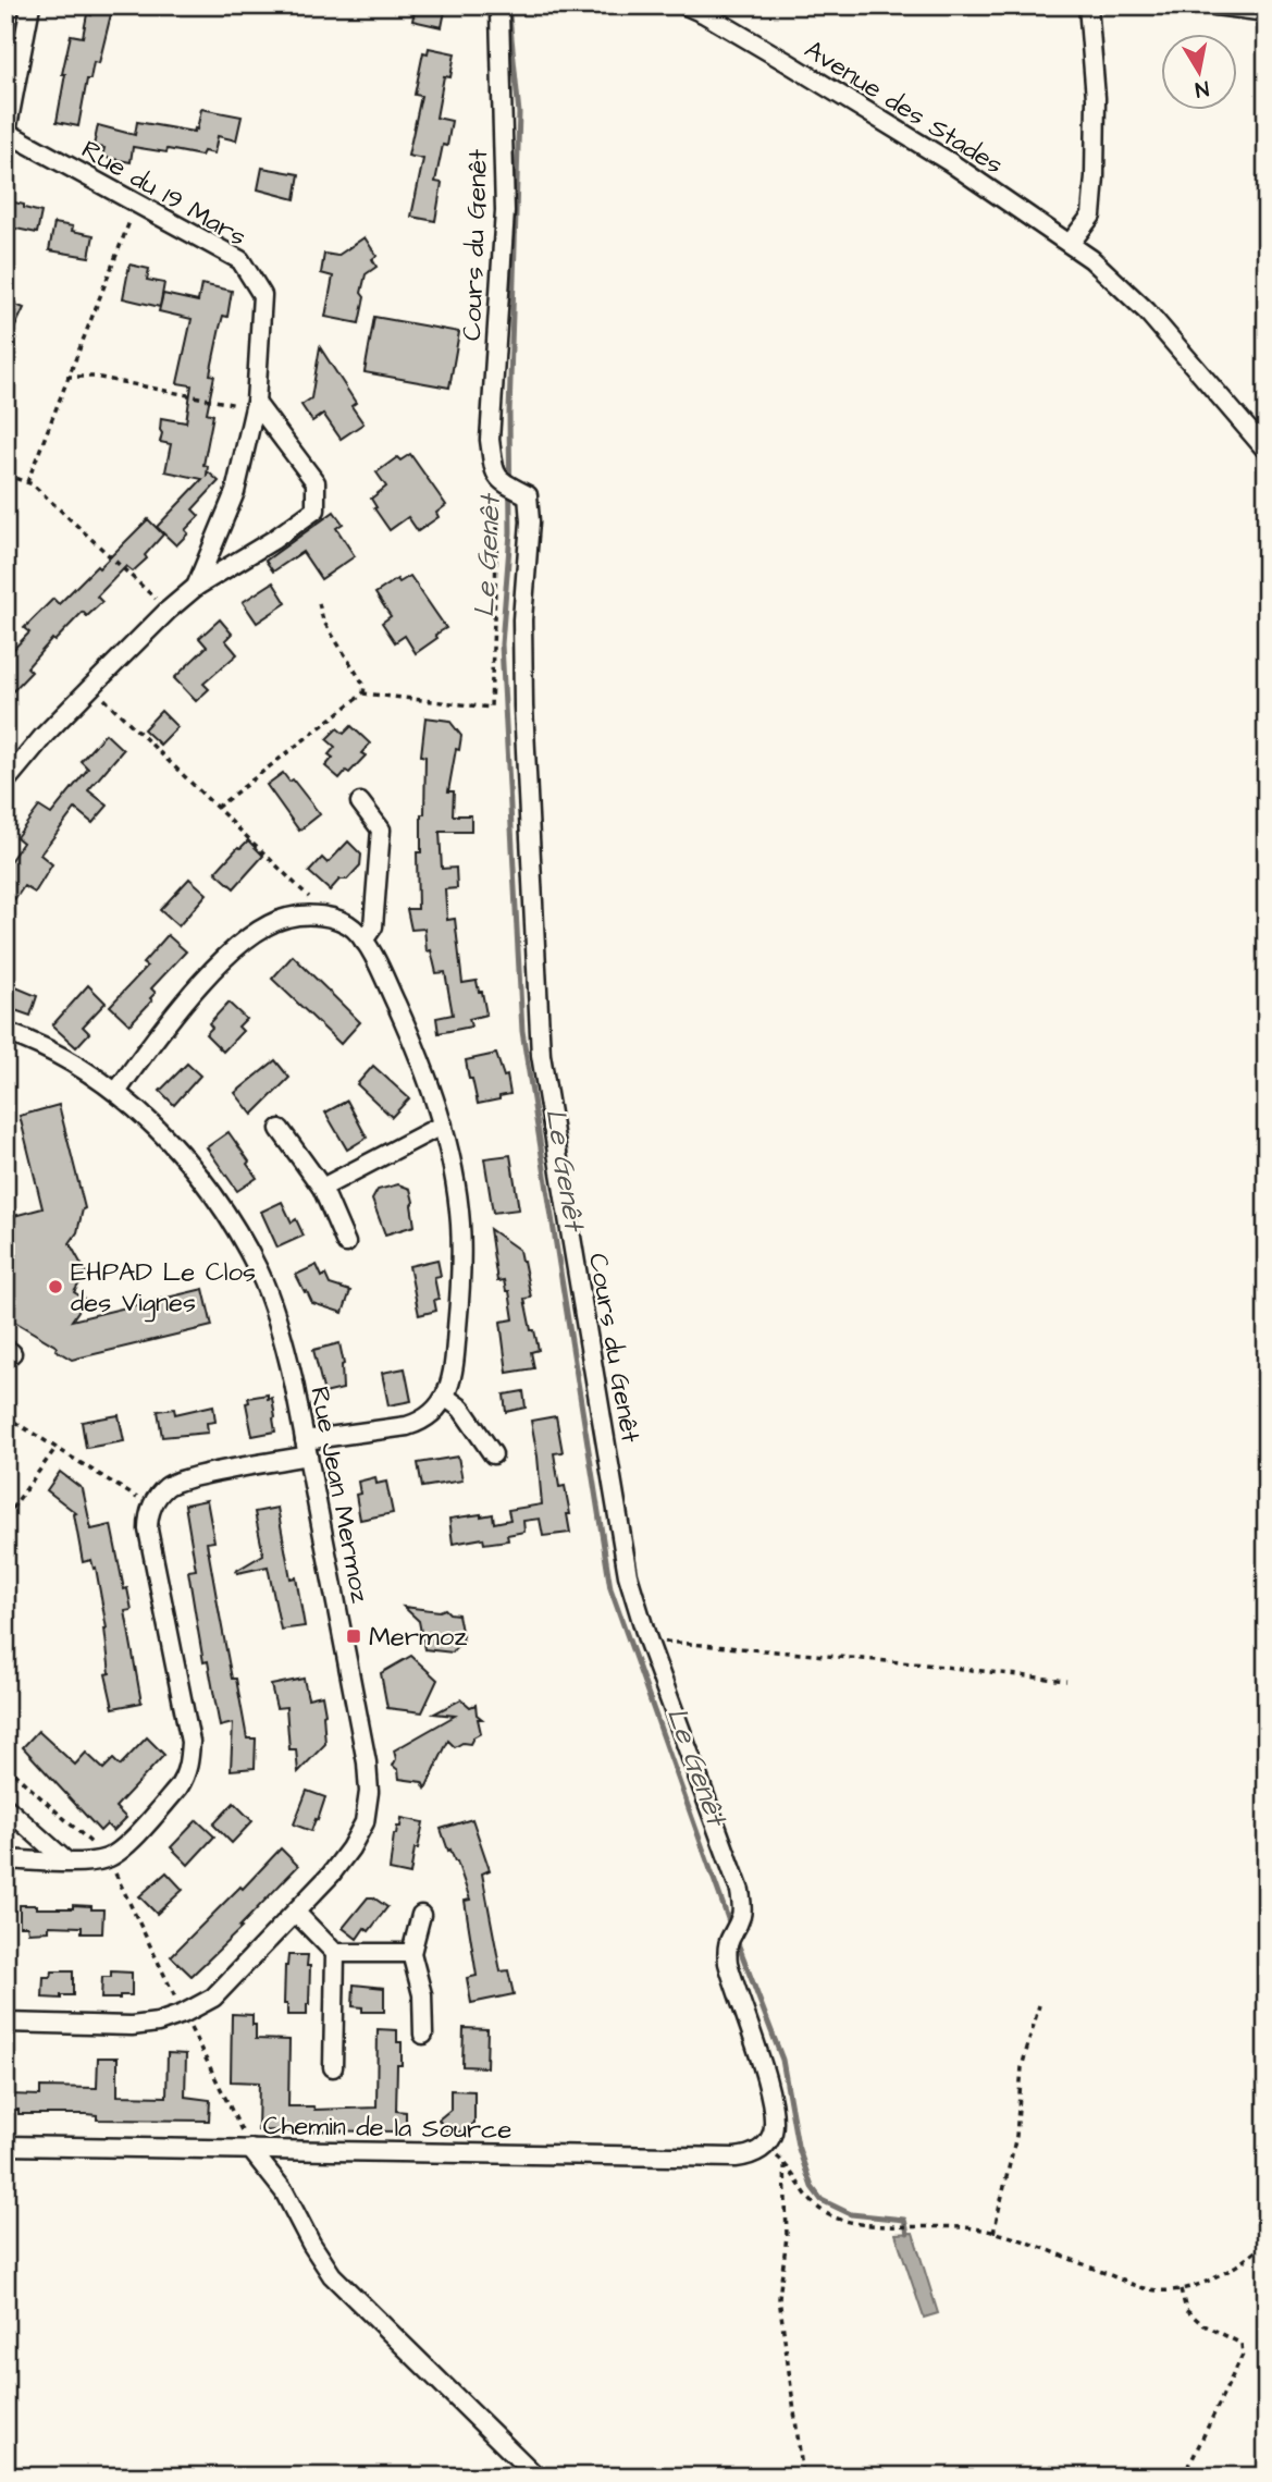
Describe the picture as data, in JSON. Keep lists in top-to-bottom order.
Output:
{
  "streets": {
    "street": [
      "Avenue des Stades",
      "Rue du 19 Mars",
      "Cours du Genêt",
      "Rue Jean Mermoz",
      "Chemin de la Source"
    ]
  },
  "crossings": [
    ["Cours du Genêt", "Chemin de la Source"]
  ],
  "water": ["Le Genêt"],
  "places": {
    "other": ["EHPAD Le Clos des Vignes"],
    "transit": ["Mermoz"]
  },
  "north": "bottom"
}
